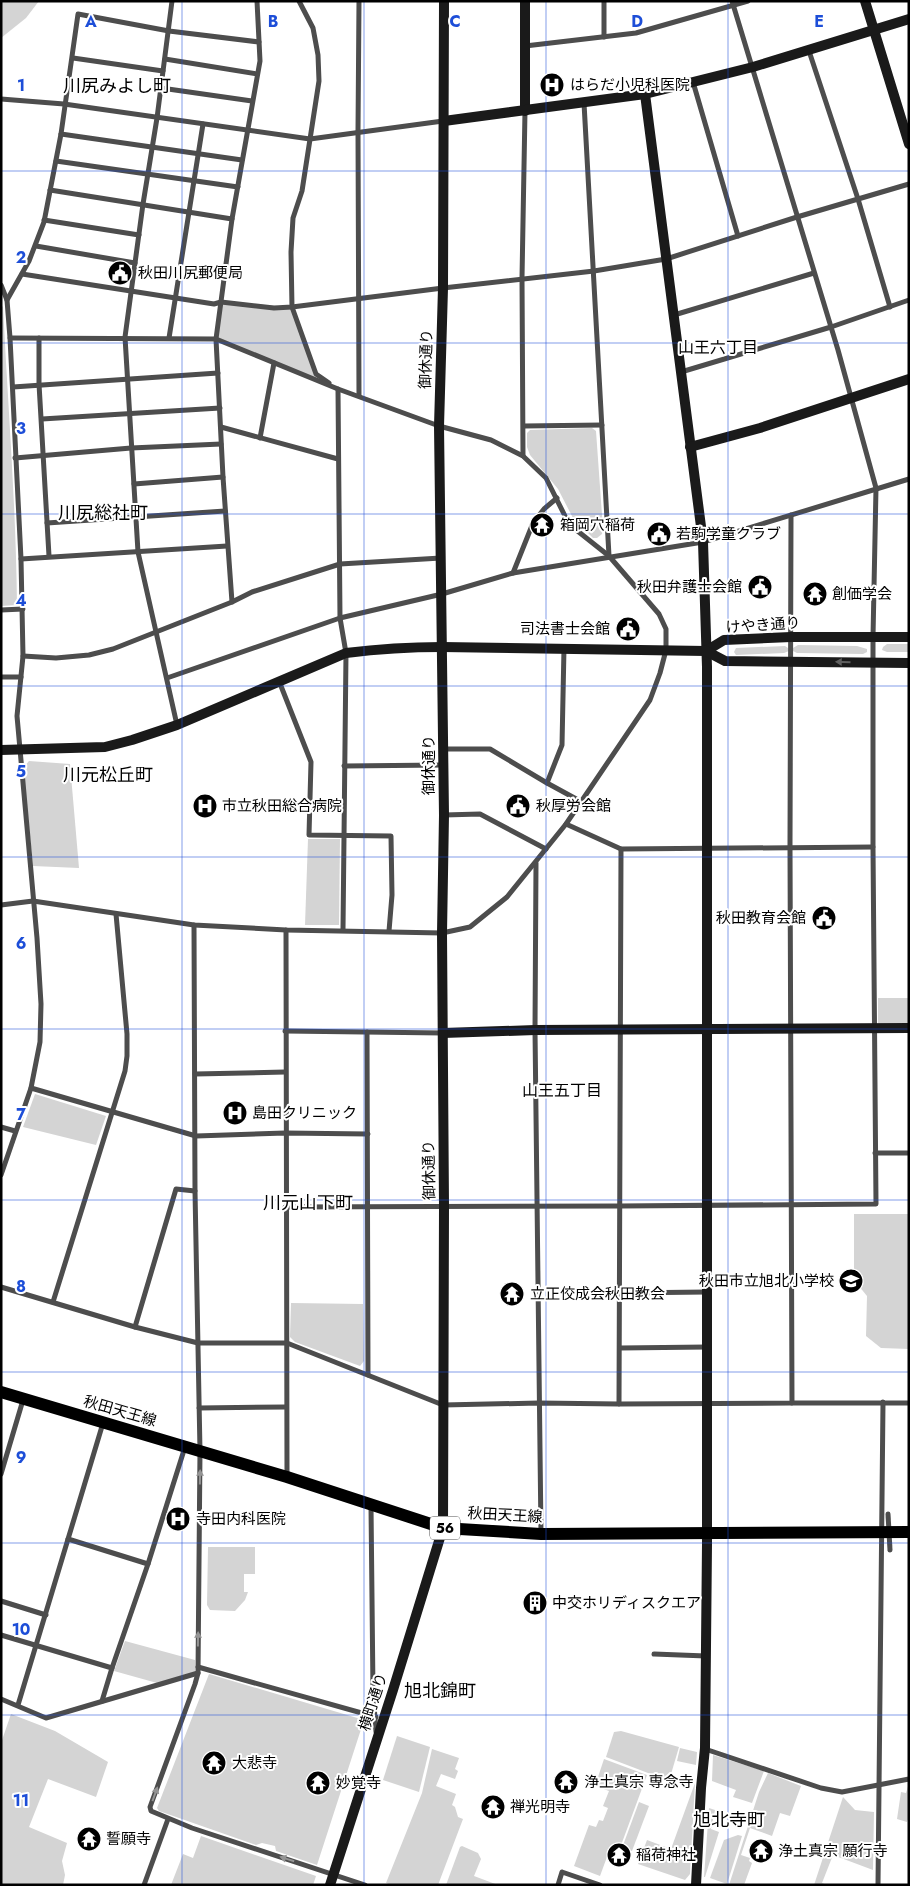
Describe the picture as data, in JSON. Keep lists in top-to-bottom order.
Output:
{
  "streets": {
    "main road": ["秋田天王線", "56"],
    "street": ["御休通り", "けやき通り", "横町通り"]
  },
  "crossings": [
    ["御休通り", "秋田天王線"],
    ["御休通り", "横町通り"],
    ["秋田天王線", "横町通り"]
  ],
  "districts": [
    "川尻みよし町",
    "山王六丁目",
    "川尻総社町",
    "川元松丘町",
    "山王五丁目",
    "川元山下町",
    "旭北錦町",
    "旭北寺町"
  ],
  "places": {
    "hospital": [
      "はらだ小児科医院",
      "市立秋田総合病院",
      "島田クリニック",
      "寺田内科医院"
    ],
    "public building": [
      "秋田川尻郵便局",
      "若駒学童クラブ",
      "秋田弁護士会館",
      "司法書士会館",
      "秋厚労会館",
      "秋田教育会館"
    ],
    "temple": [
      "箱岡穴稲荷",
      "創価学会",
      "立正佼成会秋田教会",
      "大悲寺",
      "浄土真宗 専念寺",
      "妙覚寺",
      "禅光明寺",
      "誓願寺",
      "浄土真宗 願行寺",
      "稲荷神社"
    ],
    "school or university": ["秋田市立旭北小学校"],
    "building": ["中交ホリディスクエア"]
  },
  "grid": {
    "columns": [
      "A",
      "B",
      "C",
      "D",
      "E"
    ],
    "rows": [
      "1",
      "2",
      "3",
      "4",
      "5",
      "6",
      "7",
      "8",
      "9",
      "10",
      "11"
    ]
  }
}
